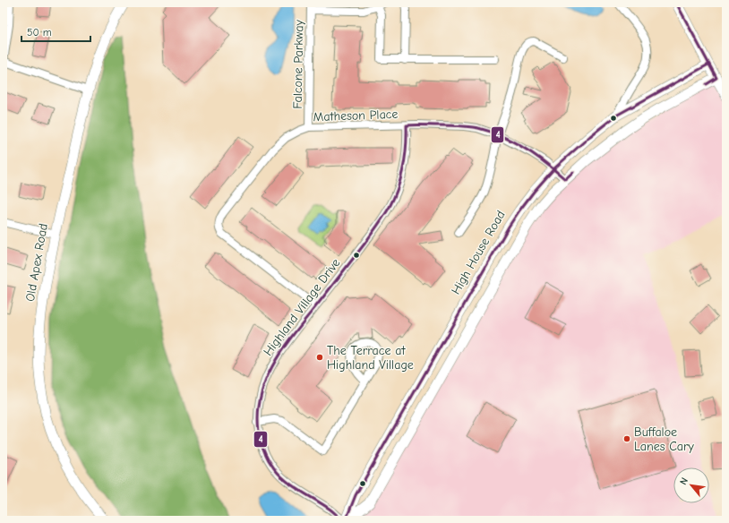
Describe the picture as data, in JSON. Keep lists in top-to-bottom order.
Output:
{
  "streets": {
    "main road": ["High House Road", "Old Apex Road"],
    "street": ["Falcone Parkway", "Matheson Place", "Highland Village Drive"]
  },
  "crossings": [
    ["Falcone Parkway", "Matheson Place"],
    ["Matheson Place", "High House Road"],
    ["Matheson Place", "Highland Village Drive"]
  ],
  "places": ["The Terrace at Highland Village", "Buffaloe Lanes Cary"],
  "lines": ["transit line 4"],
  "scale_bar": "50 m",
  "north": "top left"
}
